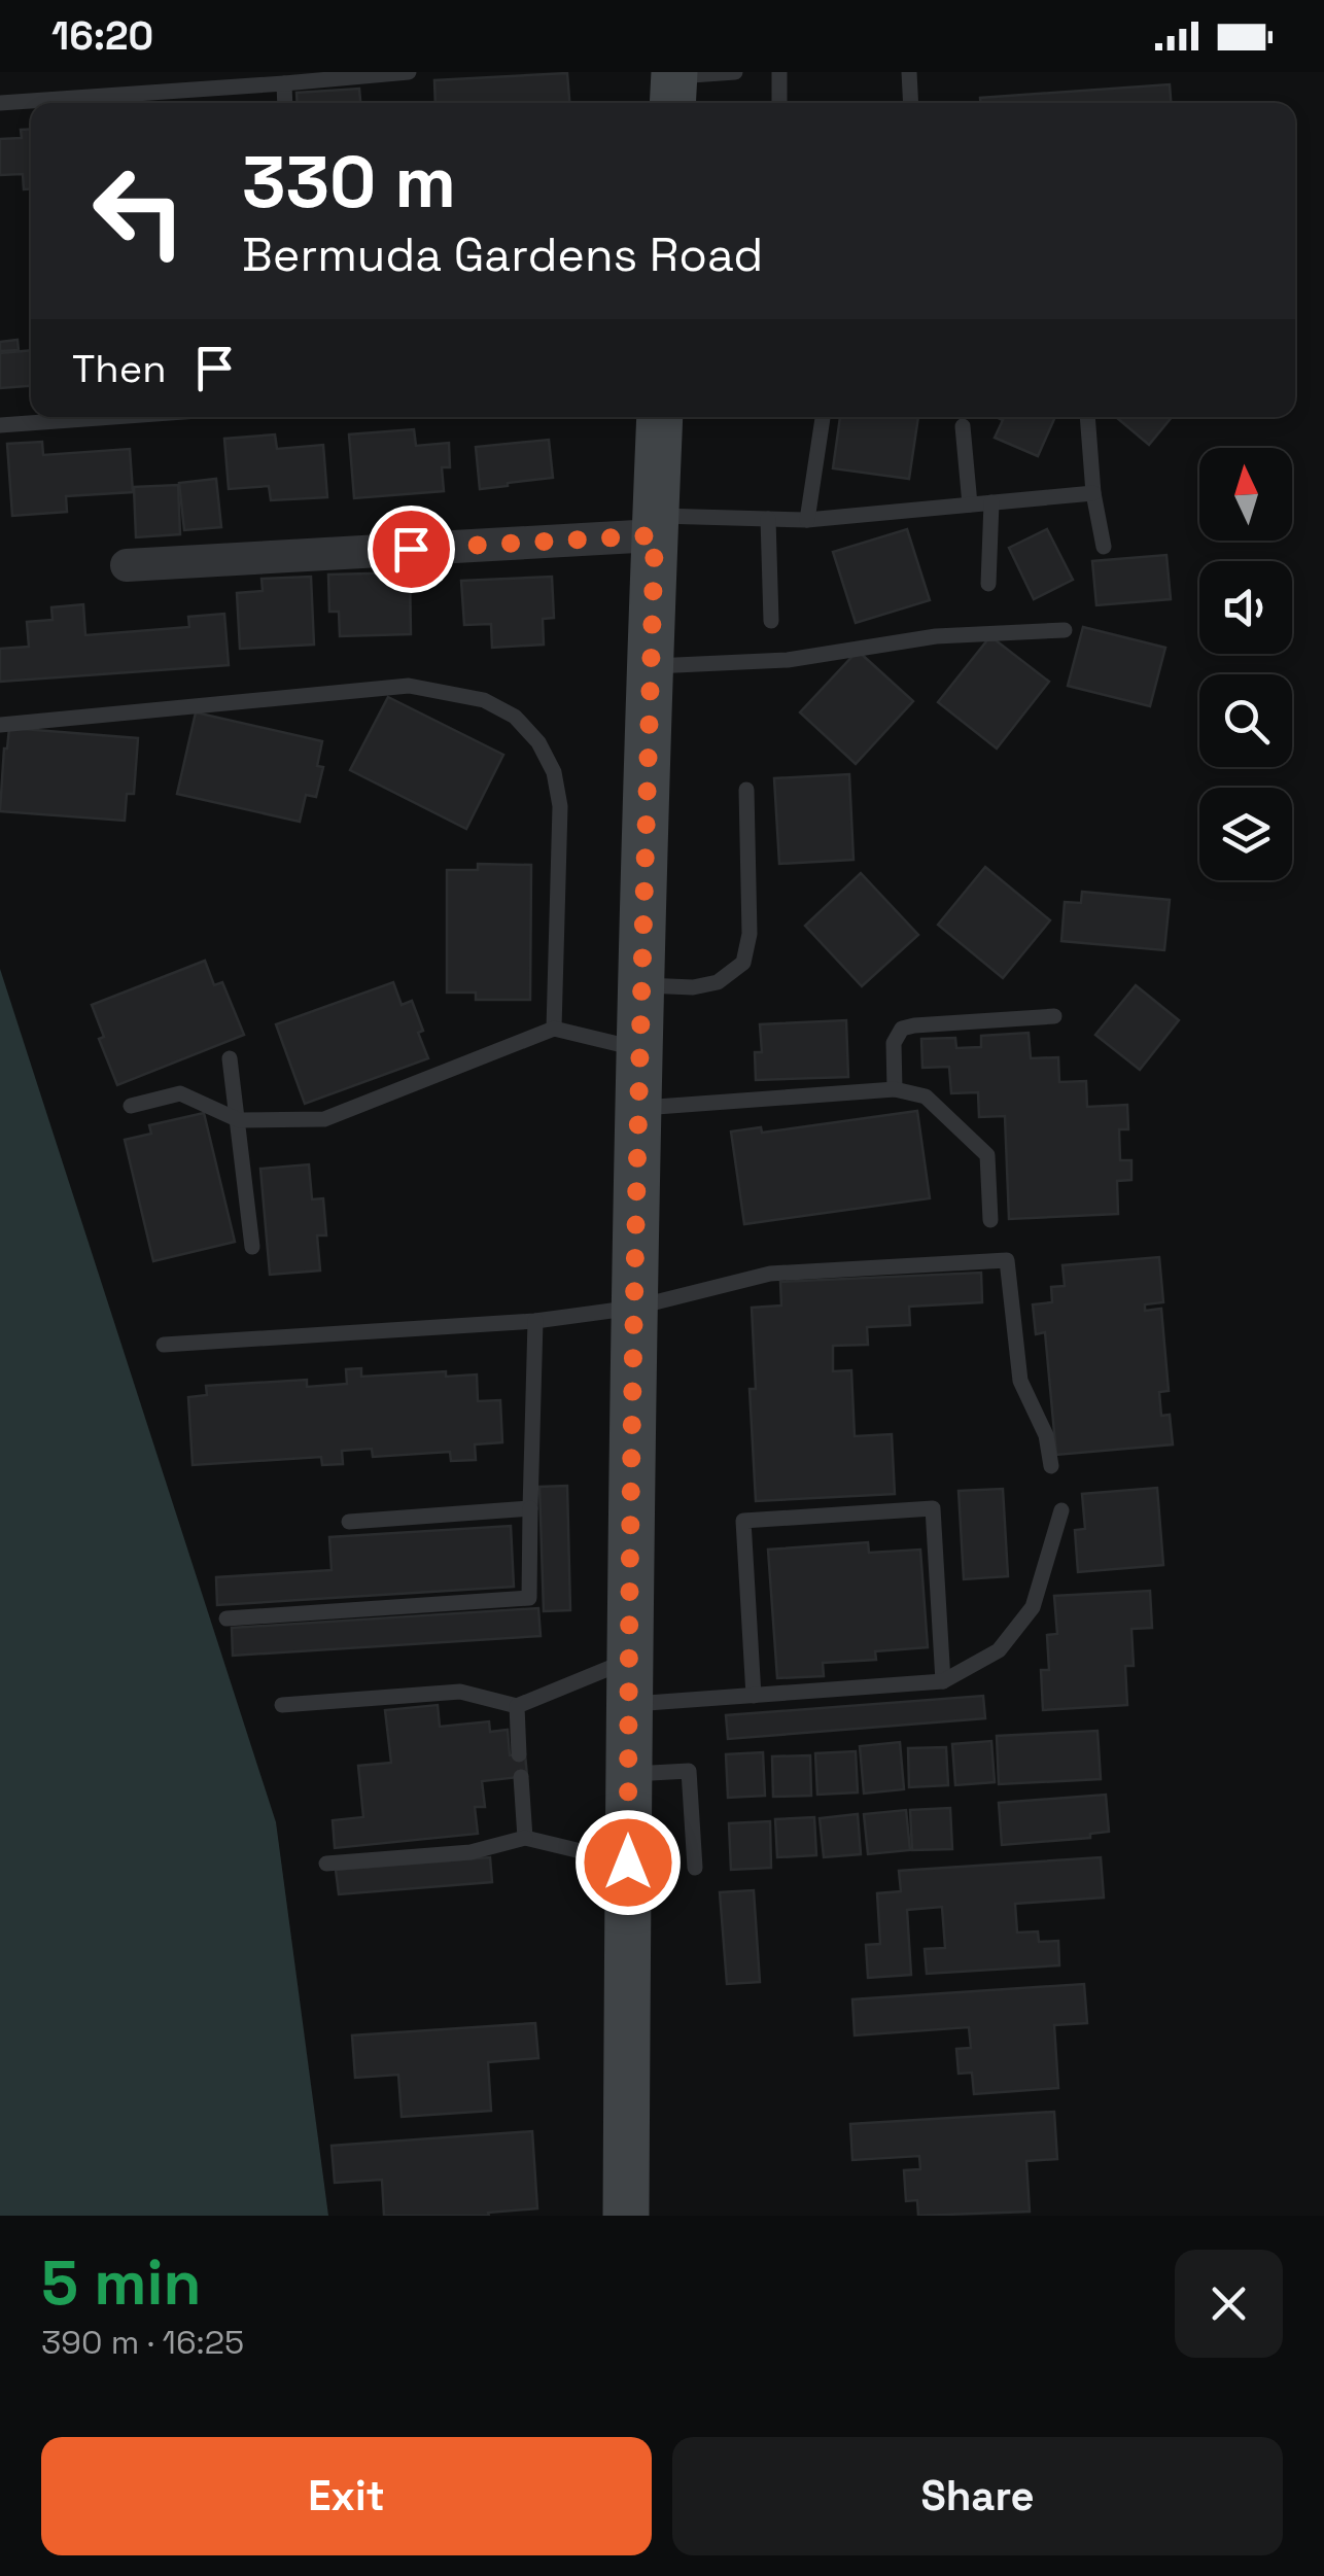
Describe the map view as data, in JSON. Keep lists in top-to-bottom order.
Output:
{
  "north": "top",
  "page": {
    "status": "16:20",
    "turn": ["330 m", "Bermuda Gardens Road"],
    "then": "Then",
    "heading": ["5 min", "390 m · 16:25"],
    "buttons": ["Exit", "Share"]
  }
}
